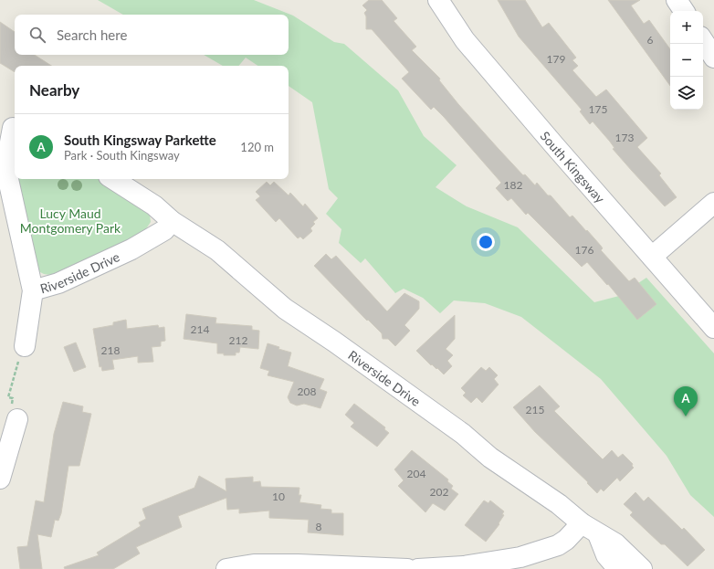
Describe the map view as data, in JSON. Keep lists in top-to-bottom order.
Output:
{
  "streets": {
    "street": ["South Kingsway", "Riverside Drive"]
  },
  "parks": ["Lucy Maud Montgomery Park"],
  "house_numbers": [
    "6",
    "179",
    "175",
    "173",
    "182",
    "176",
    "214",
    "212",
    "218",
    "208",
    "215",
    "204",
    "202",
    "10",
    "8"
  ],
  "page": {
    "map_buttons": ["+", "−"],
    "search": "Search here",
    "heading": "Nearby",
    "list": [
      {
        "mark": "A",
        "name": "South Kingsway Parkette",
        "note": "Park · South Kingsway",
        "value": "120 m"
      }
    ],
    "pins": "A"
  }
}
